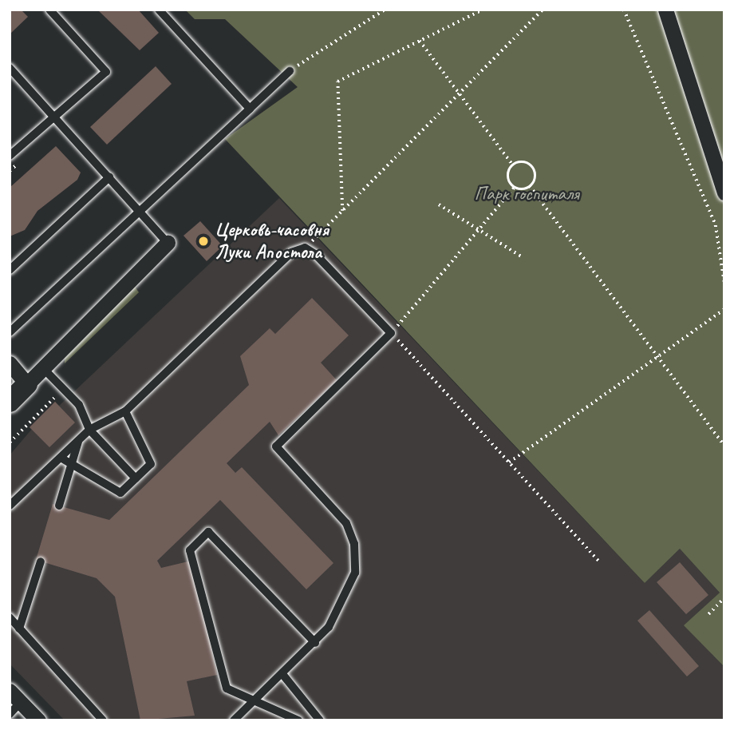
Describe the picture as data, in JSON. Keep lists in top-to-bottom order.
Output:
{
  "parks": ["Парк госпиталя"],
  "places": ["Церковь-часовня Луки Апостола"]
}
